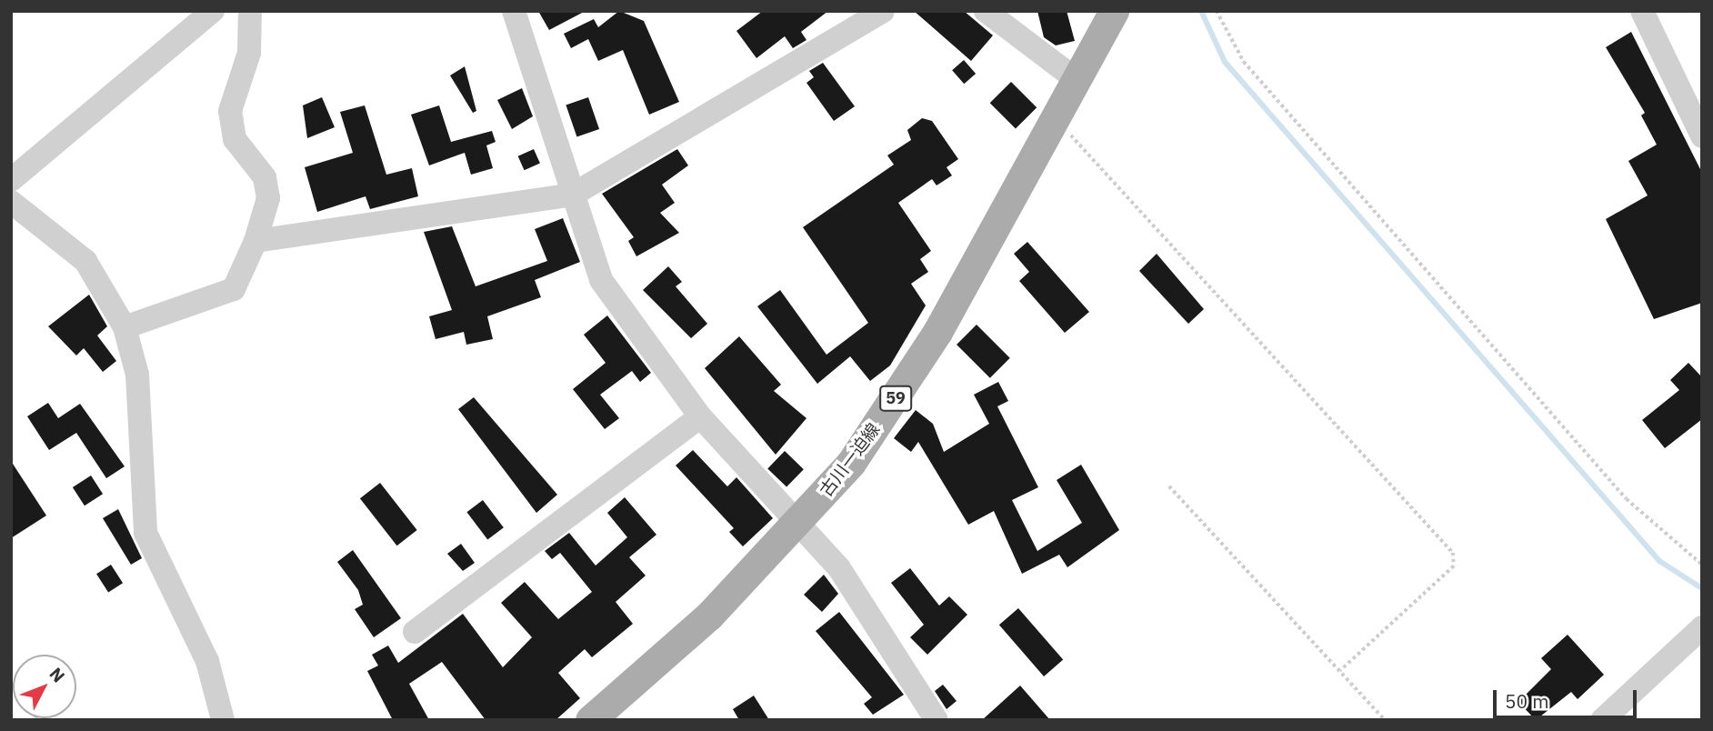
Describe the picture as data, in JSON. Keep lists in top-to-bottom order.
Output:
{
  "streets": {
    "main road": ["59", "古川一迫線"]
  },
  "scale_bar": "50 m",
  "north": "top right"
}
